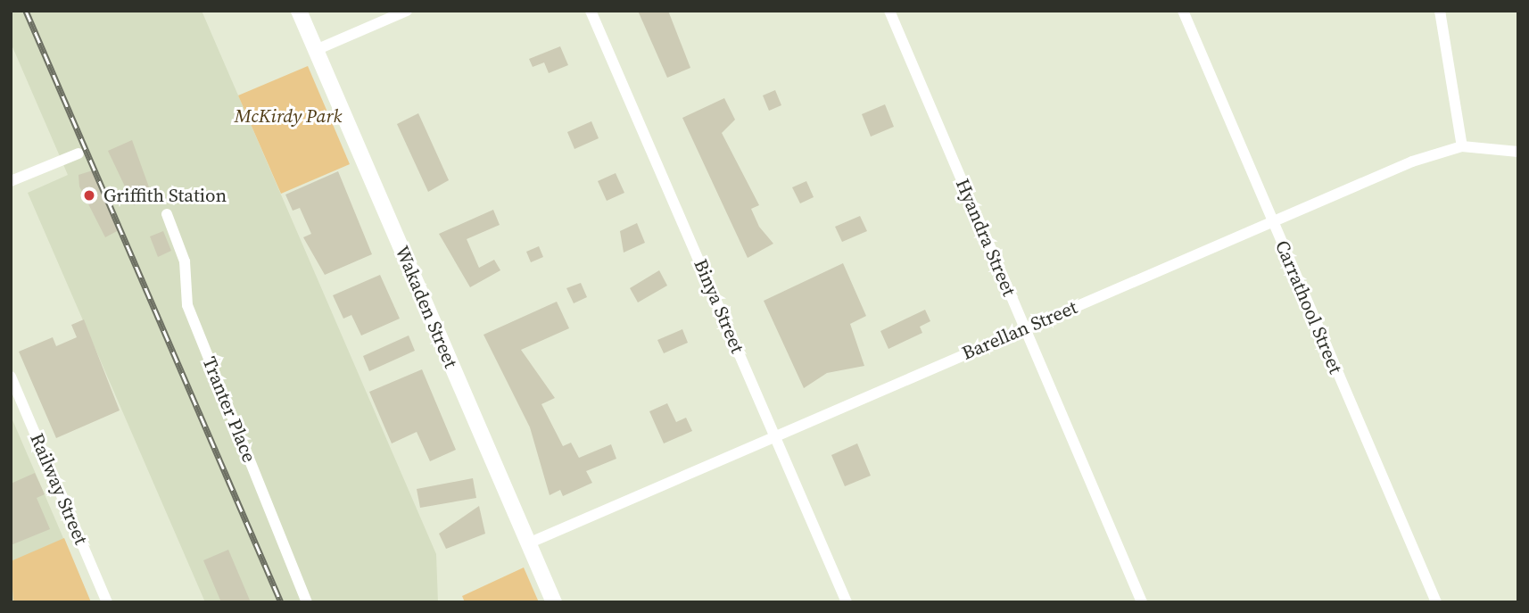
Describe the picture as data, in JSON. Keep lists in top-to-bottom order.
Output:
{
  "streets": {
    "street": [
      "Hyandra Street",
      "Binya Street",
      "Wakaden Street",
      "Carrathool Street",
      "Barellan Street",
      "Tranter Place",
      "Railway Street"
    ]
  },
  "crossings": [
    ["Hyandra Street", "Barellan Street"],
    ["Binya Street", "Barellan Street"],
    ["Wakaden Street", "Barellan Street"],
    ["Carrathool Street", "Barellan Street"]
  ],
  "parks": ["McKirdy Park"],
  "places": ["Griffith Station"]
}
